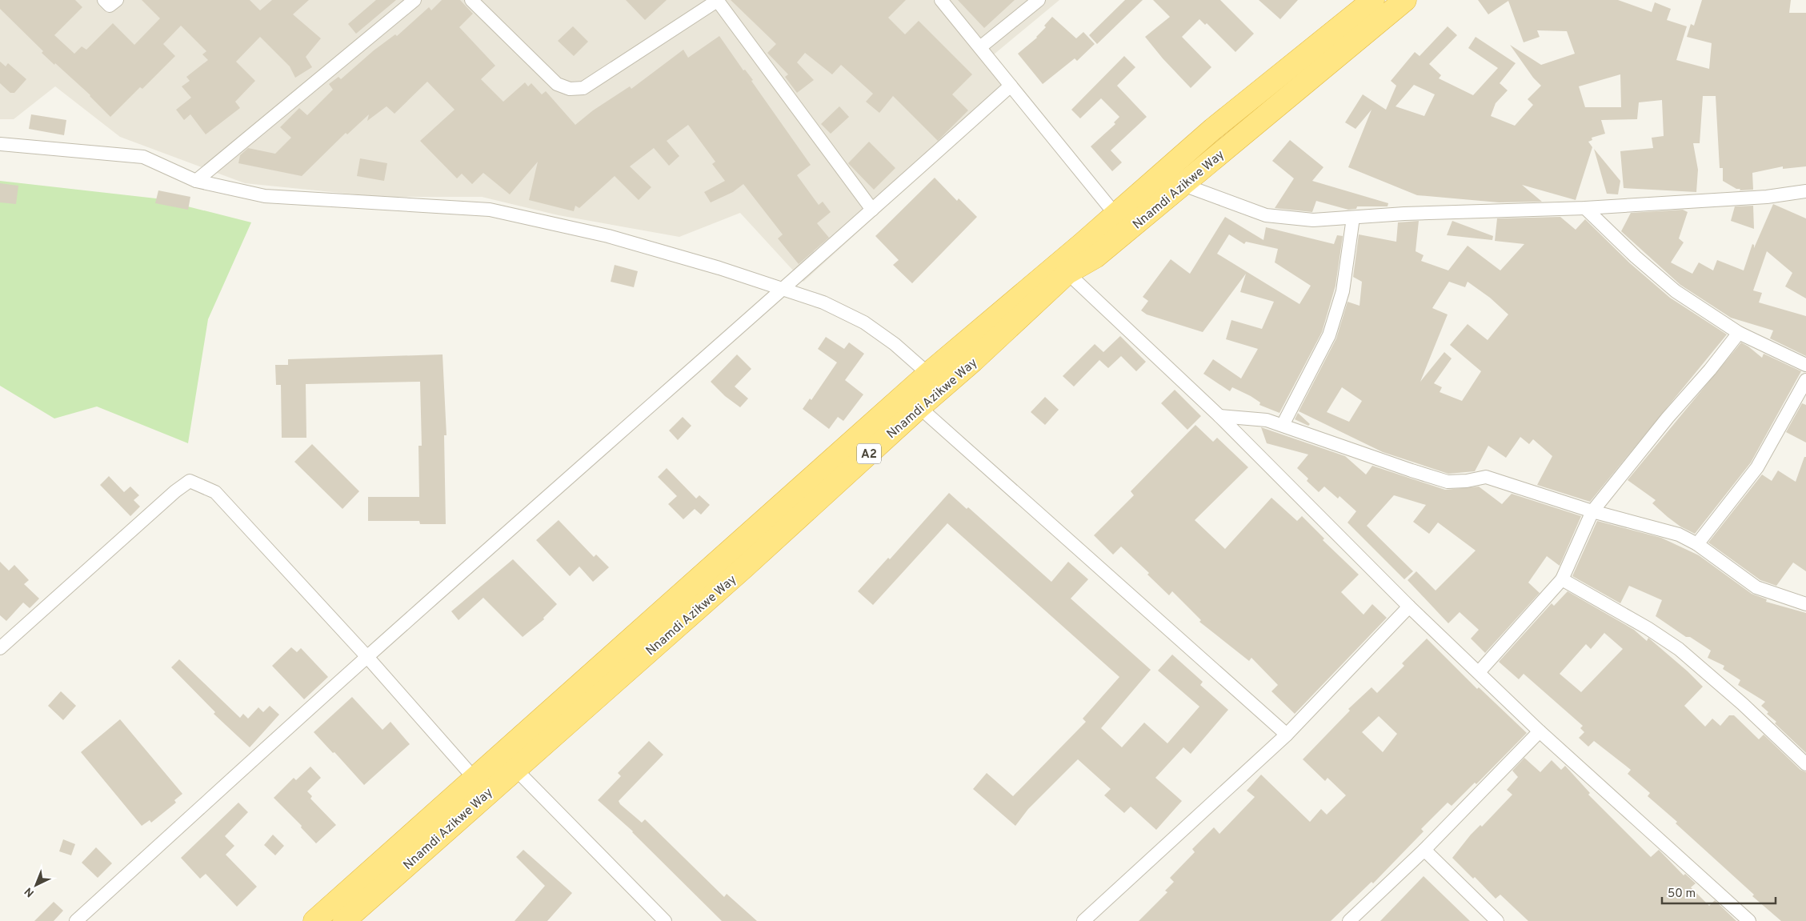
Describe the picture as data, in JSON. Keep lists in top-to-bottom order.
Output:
{
  "streets": {
    "highway": ["Nnamdi Azikwe Way", "A2"]
  },
  "scale_bar": "50 m",
  "north": "bottom left"
}
